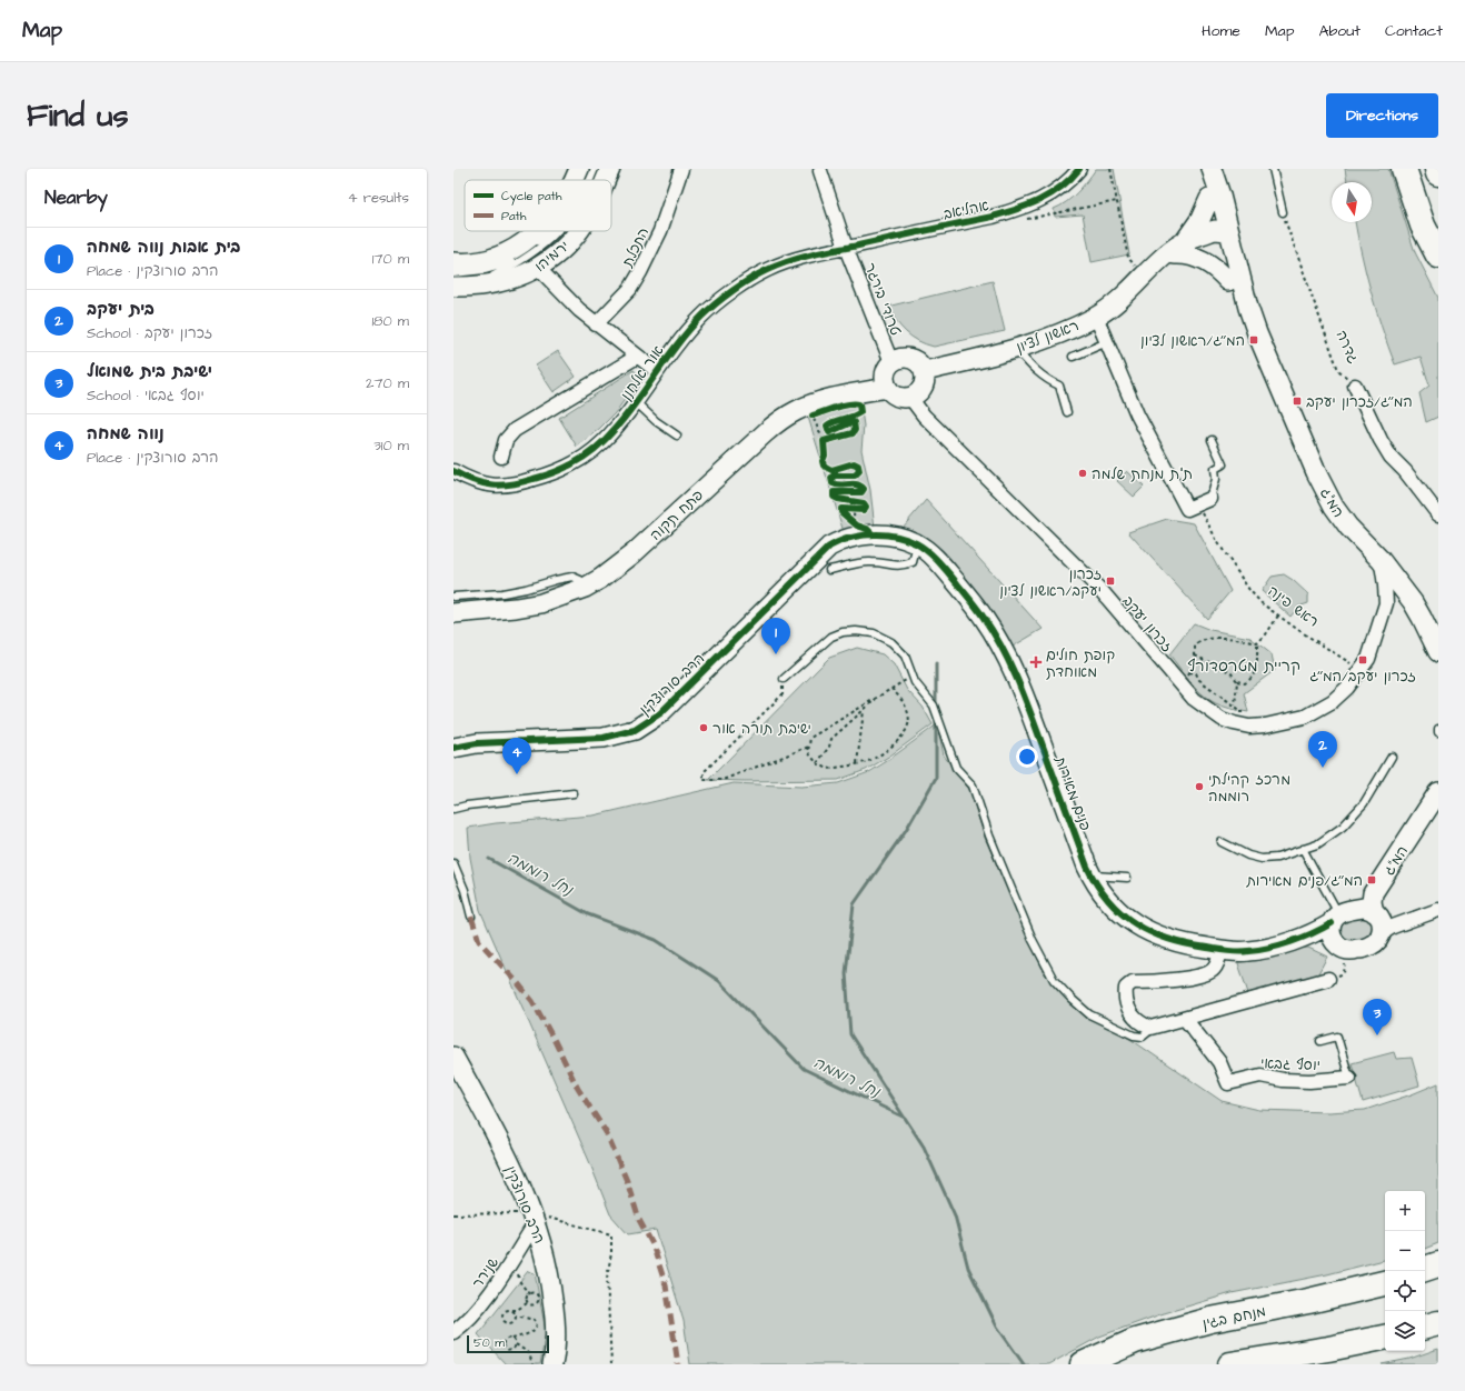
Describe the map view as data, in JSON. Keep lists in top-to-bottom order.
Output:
{
  "streets": {
    "highway": ["מנחם בגין"],
    "street": [
      "אהליאב",
      "התכלת",
      "ירמיהו",
      "טרודי בירגר",
      "ראשון לציון",
      "גדרה",
      "אור אלחנן",
      "המ\"ג",
      "פתח תקוה",
      "זכרון יעקב",
      "הרב סורוצקין",
      "פנים מאירות",
      "יוסף גבאי",
      "שנירר"
    ],
    "path": ["ראש פינה"]
  },
  "crossings": [
    ["אהליאב", "טרודי בירגר"],
    ["אהליאב", "אור אלחנן"],
    ["טרודי בירגר", "ראשון לציון"],
    ["טרודי בירגר", "אור אלחנן"],
    ["טרודי בירגר", "פתח תקוה"],
    ["טרודי בירגר", "זכרון יעקב"],
    ["ראשון לציון", "המ\"ג"],
    ["ראשון לציון", "פתח תקוה"],
    ["ראשון לציון", "זכרון יעקב"],
    ["המ\"ג", "זכרון יעקב"],
    ["המ\"ג", "פנים מאירות"],
    ["פתח תקוה", "זכרון יעקב"],
    ["ראש פינה", "זכרון יעקב"],
    ["הרב סורוצקין", "פנים מאירות"],
    ["הרב סורוצקין", "שנירר"]
  ],
  "districts": ["קריית מטרסדורף"],
  "water": ["נחל רוממה"],
  "places": {
    "transit": [
      "המ״ג/ראשון לציון",
      "המ״ג/זכרון יעקב",
      "זכרון יעקב/ראשון לציון",
      "זכרון יעקב/המ״ג",
      "המ״ג/פנים מאירות"
    ],
    "other": ["ת\"ת מנחת שלמה", "ישיבת תורה אור", "מרכז קהילתי רוממה"],
    "health": ["קופת חולים מאוחדת"]
  },
  "legend": ["Cycle path", "Path"],
  "scale_bar": "50 m",
  "north": "bottom",
  "page": {
    "header": "Map",
    "nav": [
      "Home",
      "Map",
      "About",
      "Contact"
    ],
    "buttons": "Directions",
    "title": "Find us",
    "heading": ["Nearby", "4 results"],
    "list": [
      {
        "mark": "1",
        "name": "בית אבות נווה שמחה",
        "note": "Place · הרב סורוצקין",
        "value": "170 m"
      },
      {
        "mark": "2",
        "name": "בית יעקב",
        "note": "School · זכרון יעקב",
        "value": "180 m"
      },
      {
        "mark": "3",
        "name": "ישיבת בית שמואל",
        "note": "School · יוסף גבאי",
        "value": "270 m"
      },
      {
        "mark": "4",
        "name": "נווה שמחה",
        "note": "Place · הרב סורוצקין",
        "value": "310 m"
      }
    ],
    "pins": [
      "1",
      "2",
      "4",
      "3"
    ],
    "map_buttons": ["+", "−"],
    "scale": "50 m"
  }
}
